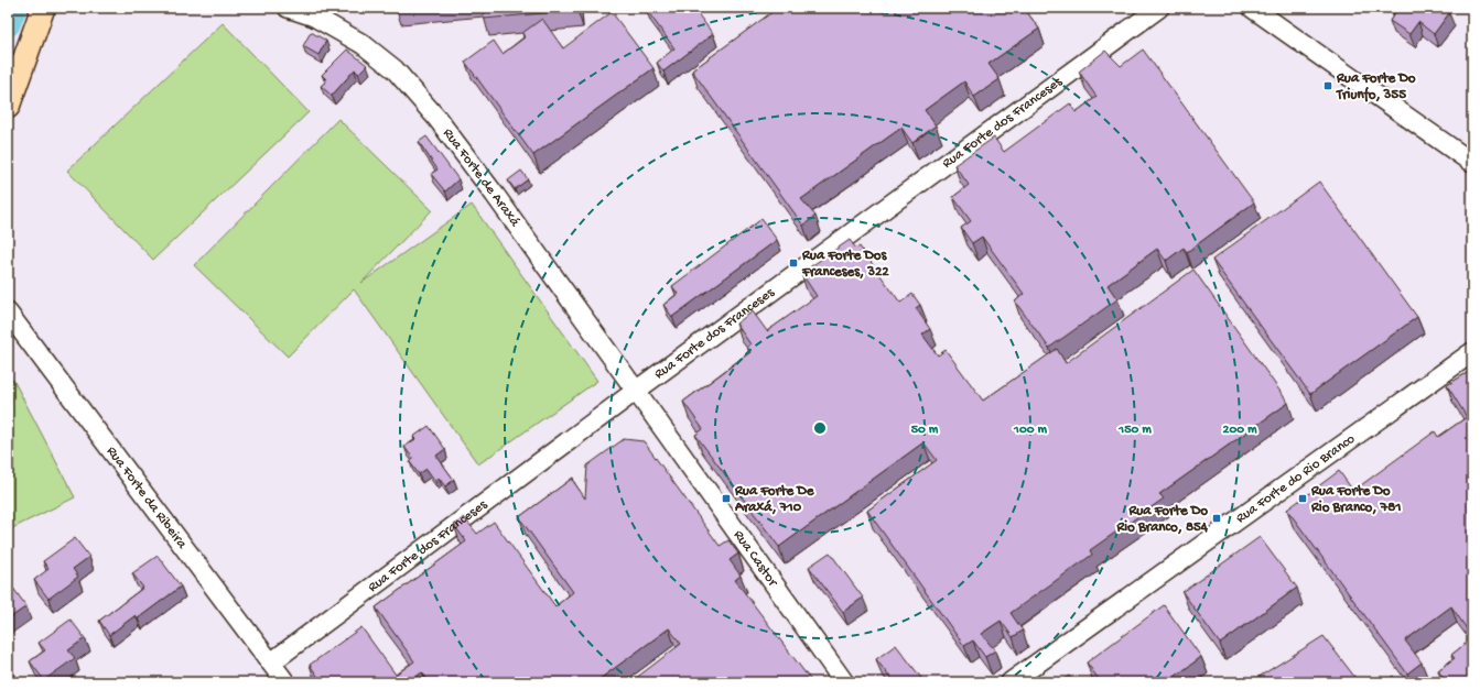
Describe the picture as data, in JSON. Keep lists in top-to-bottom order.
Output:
{
  "streets": {
    "street": [
      "Rua Forte dos Franceses",
      "Rua Forte de Araxá",
      "Rua Forte do Rio Branco",
      "Rua Forte da Ribeira",
      "Rua Castor"
    ]
  },
  "crossings": [
    ["Rua Forte dos Franceses", "Rua Forte de Araxá"],
    ["Rua Forte dos Franceses", "Rua Forte da Ribeira"],
    ["Rua Forte dos Franceses", "Rua Castor"],
    ["Rua Forte de Araxá", "Rua Castor"]
  ],
  "places": {
    "transit": [
      "Rua Forte Do Triunfo, 355",
      "Rua Forte Dos Franceses, 322",
      "Rua Forte De Araxá, 710",
      "Rua Forte Do Rio Branco, 781",
      "Rua Forte Do Rio Branco, 854"
    ]
  },
  "rings": [
    "50 m",
    "100 m",
    "150 m",
    "200 m"
  ]
}
